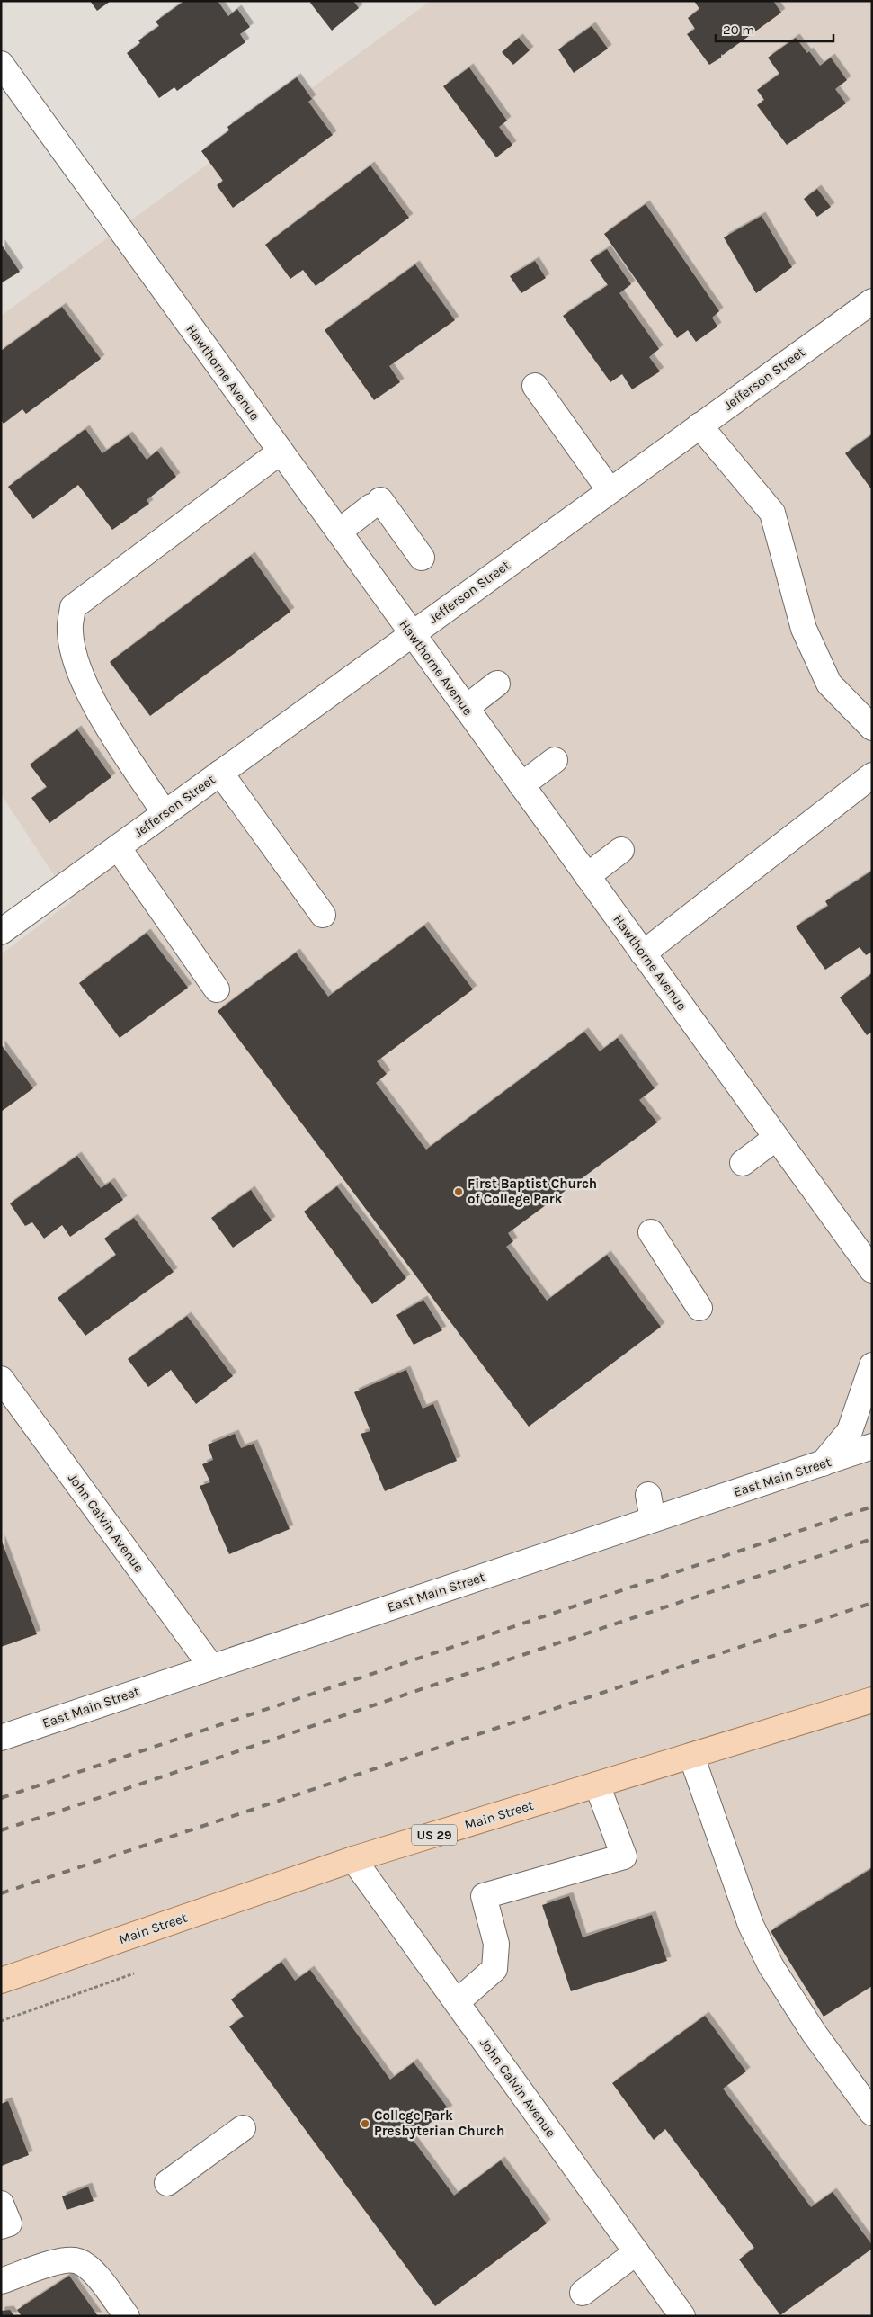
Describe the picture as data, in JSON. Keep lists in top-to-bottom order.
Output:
{
  "streets": {
    "main road": ["Main Street", "US 29"],
    "street": [
      "Hawthorne Avenue",
      "Jefferson Street",
      "East Main Street",
      "John Calvin Avenue"
    ]
  },
  "crossings": [
    ["Hawthorne Avenue", "Jefferson Street"],
    ["East Main Street", "John Calvin Avenue"],
    ["John Calvin Avenue", "Main Street"]
  ],
  "places": ["First Baptist Church of College Park", "College Park Presbyterian Church"],
  "scale_bar": "20 m"
}
